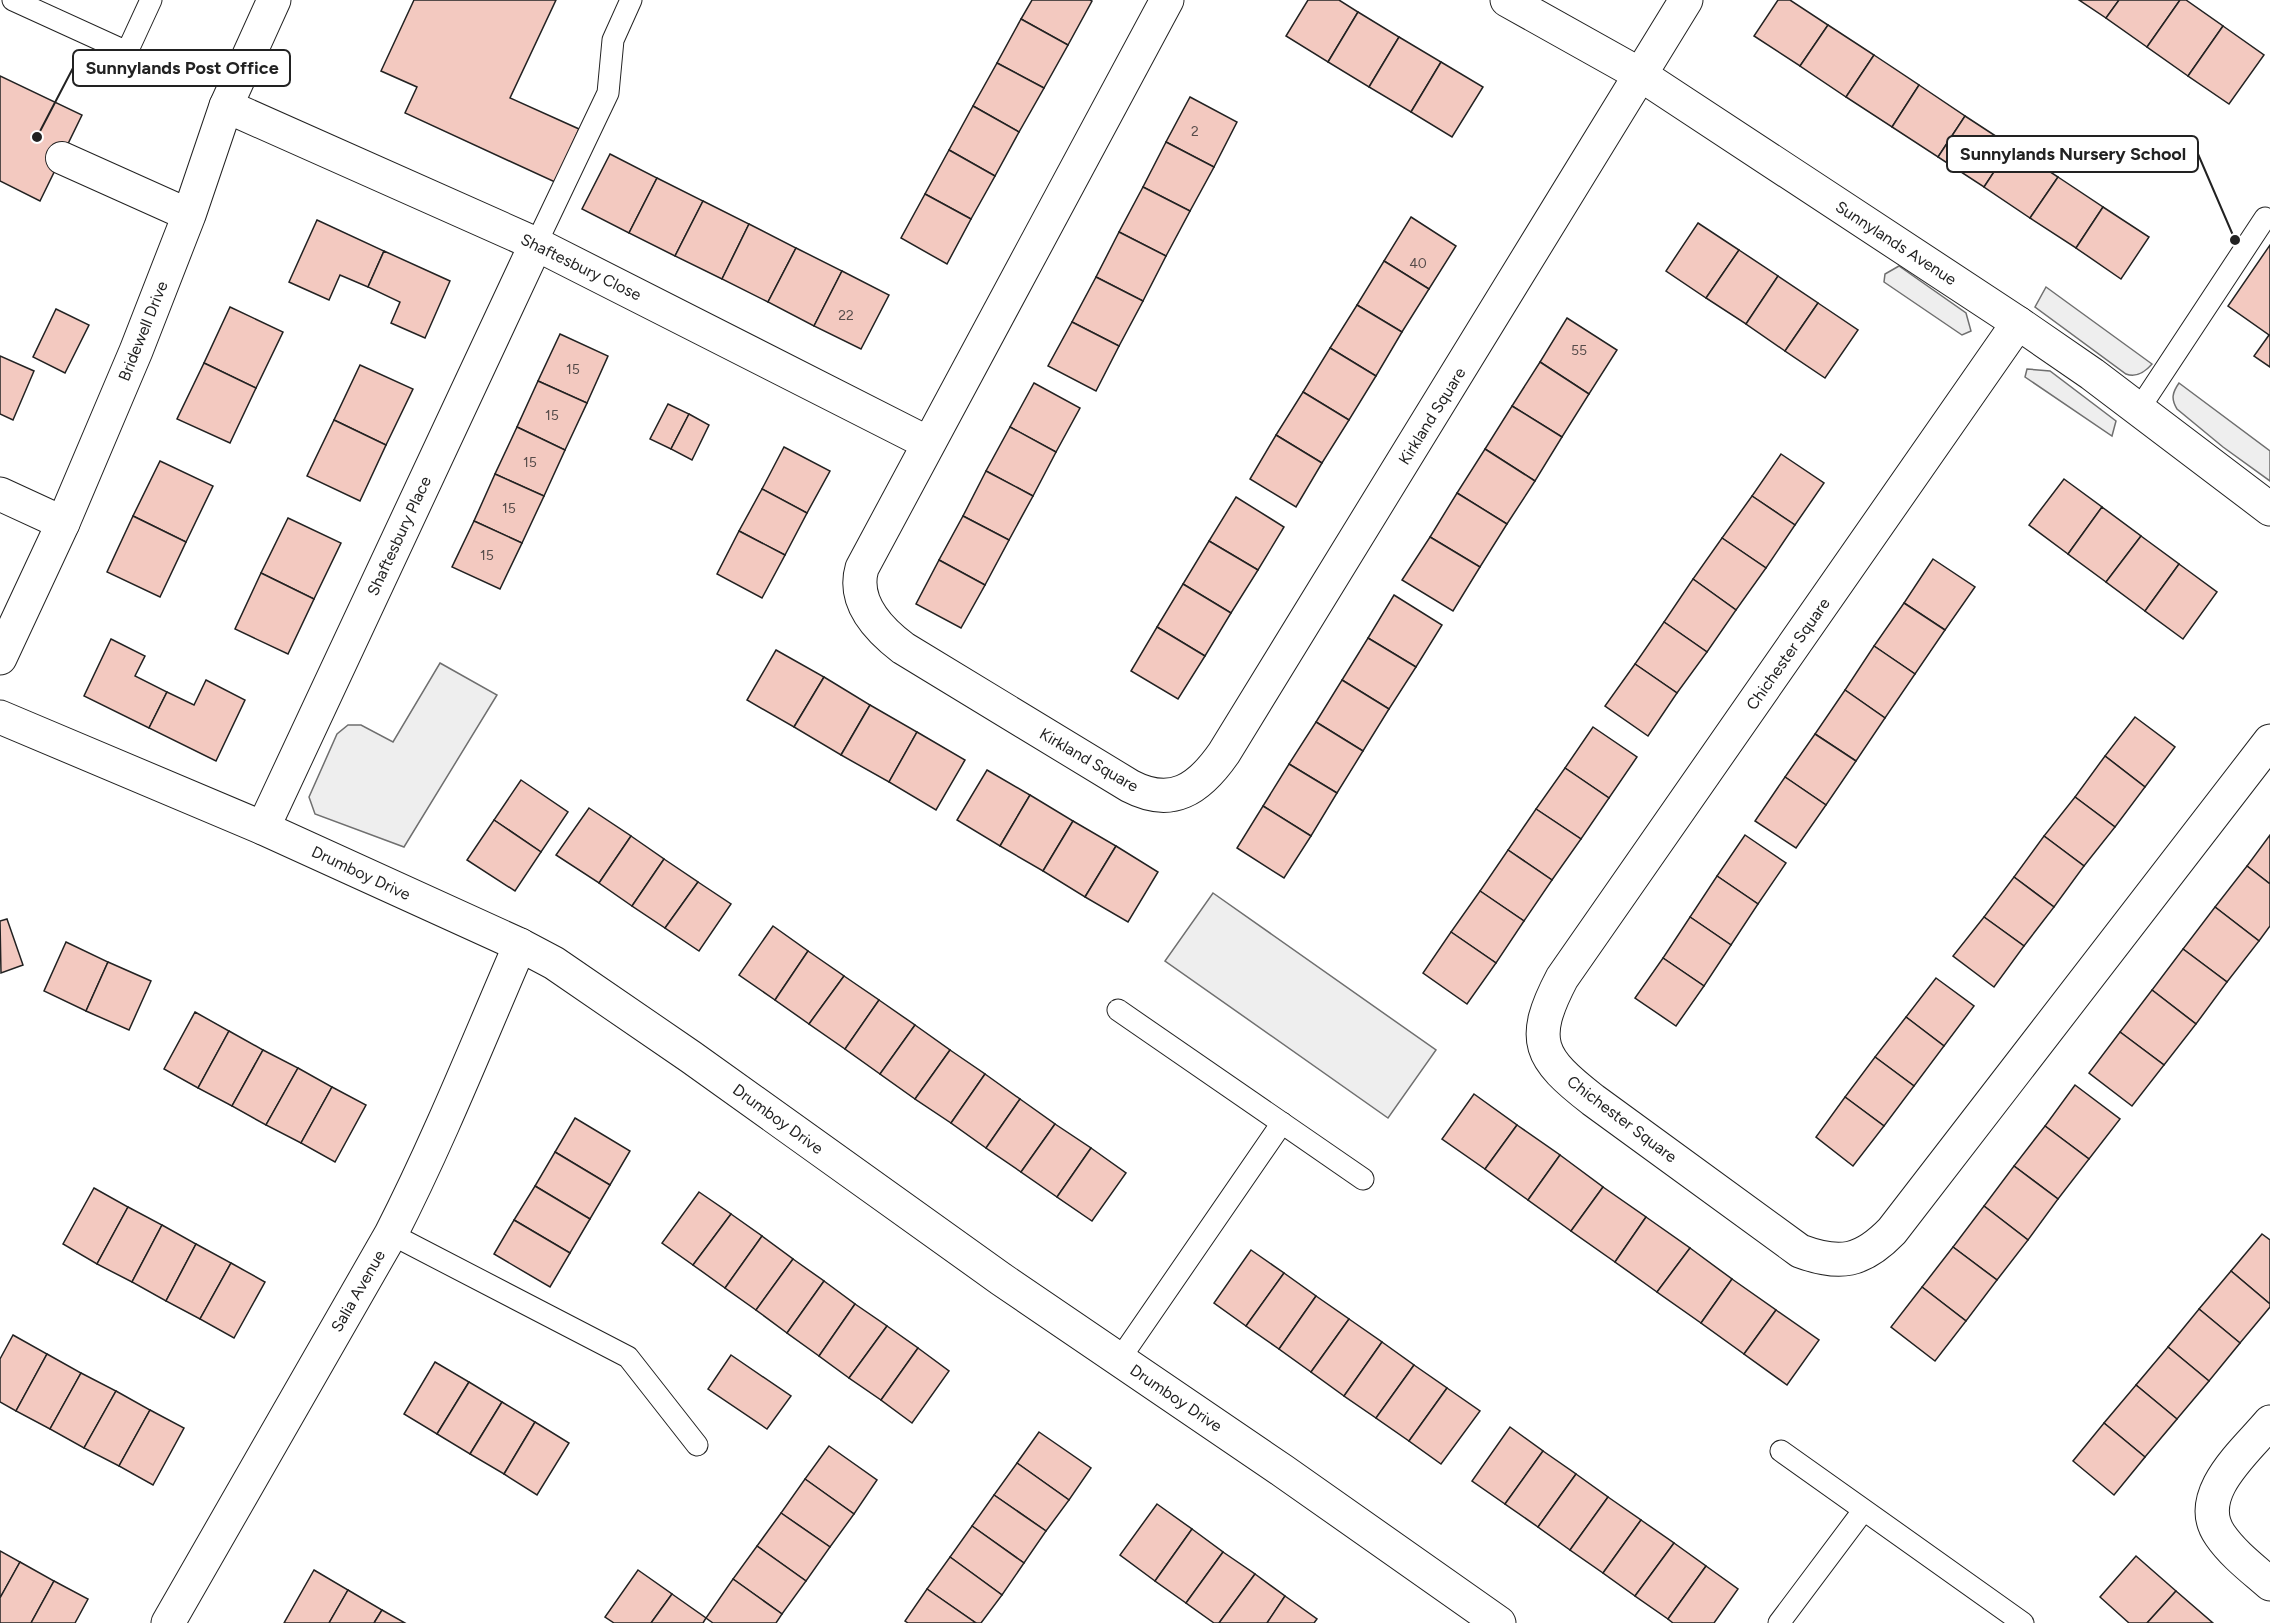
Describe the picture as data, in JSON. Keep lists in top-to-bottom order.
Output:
{
  "streets": {
    "street": [
      "Sunnylands Avenue",
      "Shaftesbury Close",
      "Bridewell Drive",
      "Kirkland Square",
      "Shaftesbury Place",
      "Chichester Square",
      "Drumboy Drive",
      "Salia Avenue"
    ]
  },
  "crossings": [
    ["Sunnylands Avenue", "Kirkland Square"],
    ["Sunnylands Avenue", "Chichester Square"],
    ["Shaftesbury Close", "Bridewell Drive"],
    ["Shaftesbury Close", "Kirkland Square"],
    ["Shaftesbury Close", "Shaftesbury Place"],
    ["Shaftesbury Place", "Drumboy Drive"],
    ["Drumboy Drive", "Salia Avenue"]
  ],
  "places": ["Sunnylands Post Office", "Sunnylands Nursery School"],
  "house_numbers": [
    "2",
    "40",
    "22",
    "55",
    "15",
    "15",
    "15",
    "15",
    "15"
  ]
}
